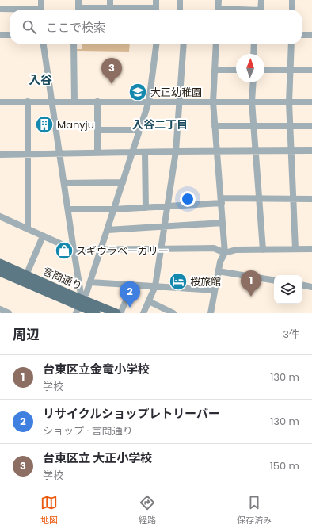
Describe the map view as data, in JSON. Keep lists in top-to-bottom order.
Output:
{
  "streets": {
    "main road": ["言問通り"]
  },
  "districts": ["入谷", "入谷二丁目"],
  "places": {
    "school or university": ["大正幼稚園"],
    "building": ["Manyju"],
    "shop": ["スギウラベーカリー"],
    "hotel": ["桜旅館"]
  },
  "north": "top",
  "page": {
    "search": "ここで検索",
    "pins": ["3", "1", "2"],
    "heading": ["周辺", "3件"],
    "list": [
      {
        "mark": "1",
        "name": "台東区立金竜小学校",
        "note": "学校",
        "value": "130 m"
      },
      {
        "mark": "2",
        "name": "リサイクルショップレトリーバー",
        "note": "ショップ · 言問通り",
        "value": "130 m"
      },
      {
        "mark": "3",
        "name": "台東区立 大正小学校",
        "note": "学校",
        "value": "150 m"
      }
    ],
    "nav": ["地図", "経路", "保存済み"]
  }
}
